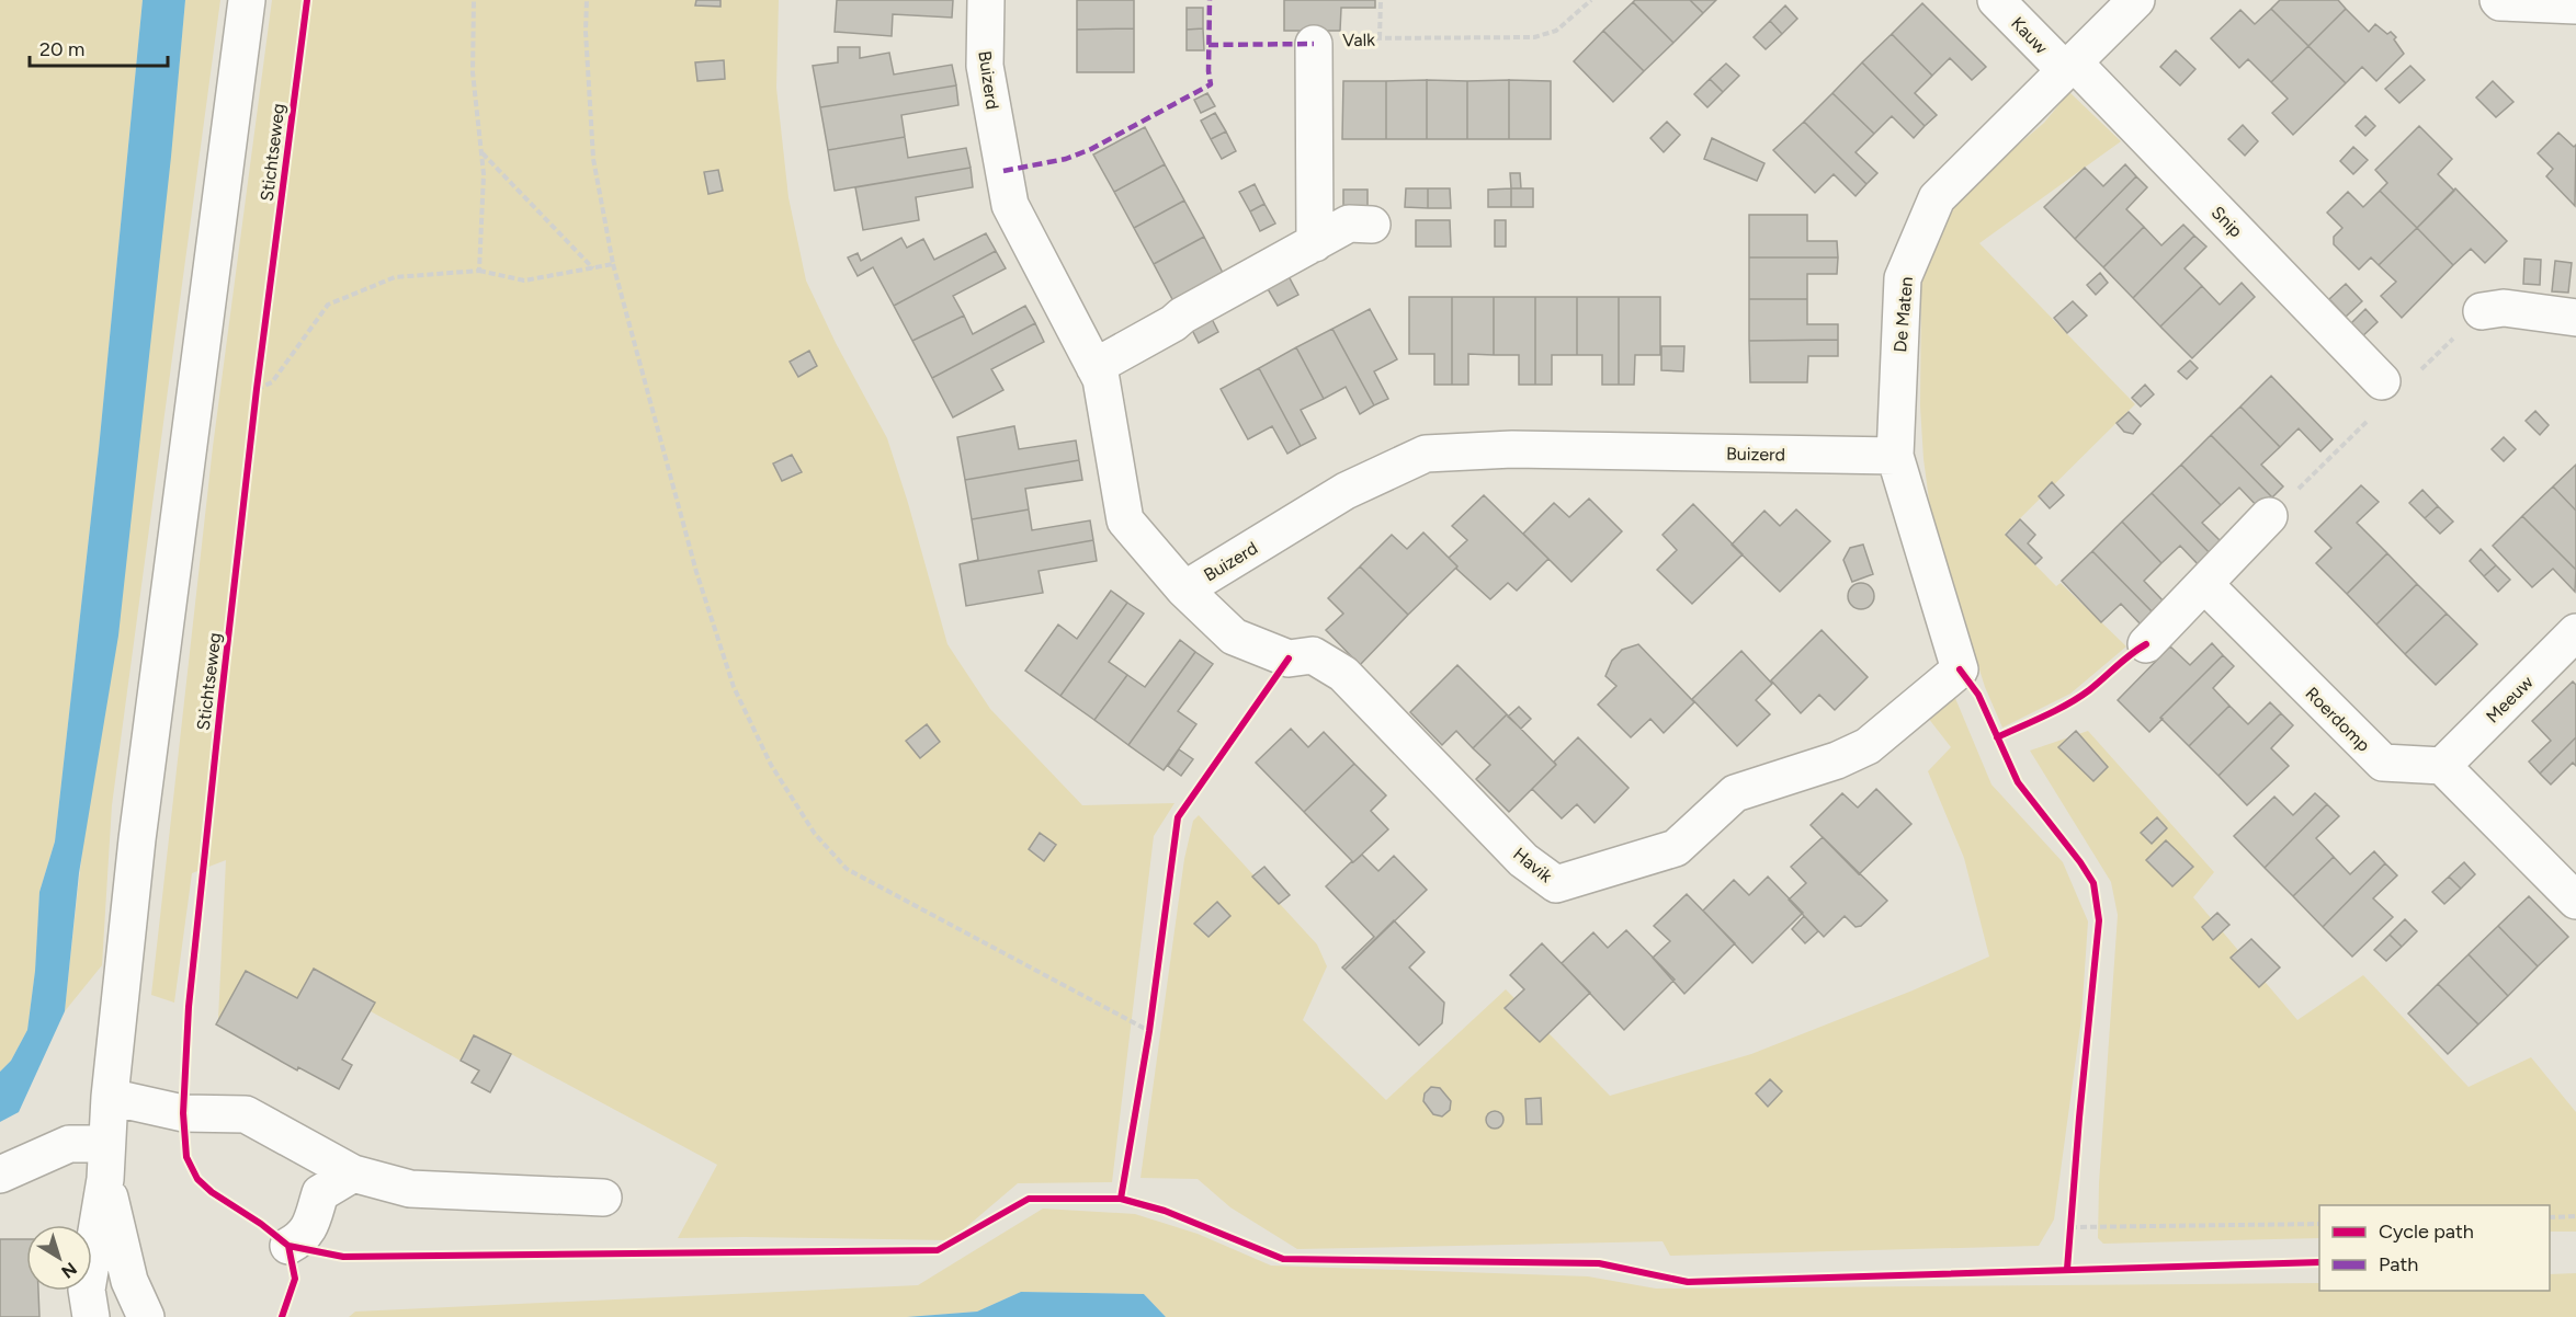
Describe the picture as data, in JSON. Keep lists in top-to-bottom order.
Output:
{
  "streets": {
    "street": [
      "Kauw",
      "Buizerd",
      "Snip",
      "De Maten",
      "Meeuw",
      "Roerdomp",
      "Havik"
    ],
    "path": ["Valk"],
    "cycle path": ["Stichtseweg"]
  },
  "crossings": [
    ["Kauw", "Snip"],
    ["Kauw", "De Maten"],
    ["Buizerd", "De Maten"],
    ["Buizerd", "Havik"],
    ["Snip", "De Maten"],
    ["De Maten", "Havik"],
    ["Meeuw", "Roerdomp"]
  ],
  "legend": ["Cycle path", "Path"],
  "scale_bar": "20 m",
  "north": "bottom right"
}
